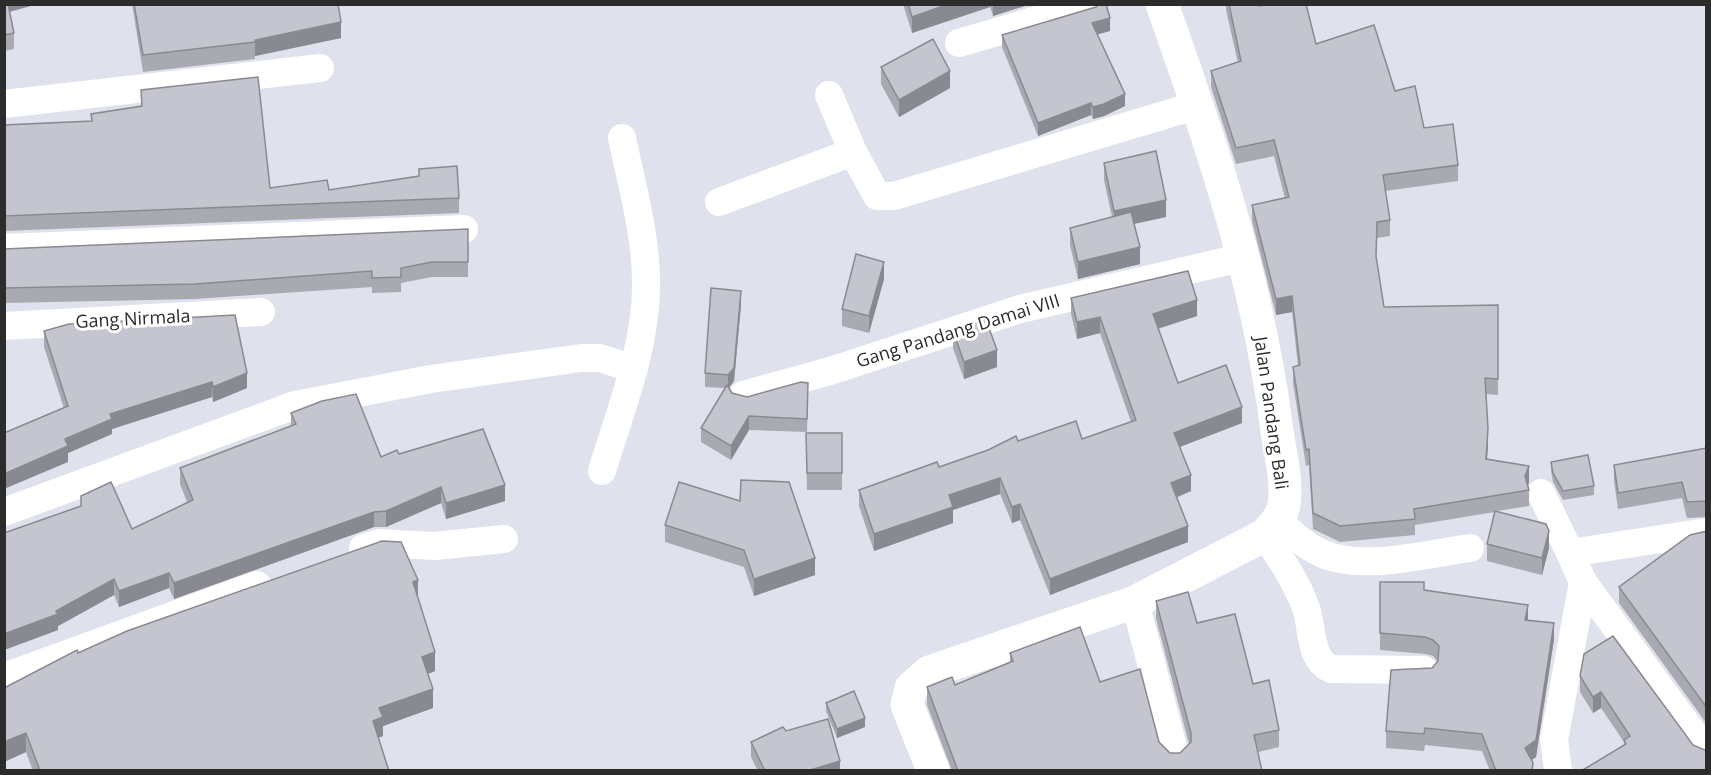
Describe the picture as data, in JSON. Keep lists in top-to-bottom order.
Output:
{
  "streets": {
    "street": ["Gang Nirmala", "Gang Pandang Damai VIII", "Jalan Pandang Bali"]
  },
  "crossings": [
    ["Gang Pandang Damai VIII", "Jalan Pandang Bali"]
  ]
}
